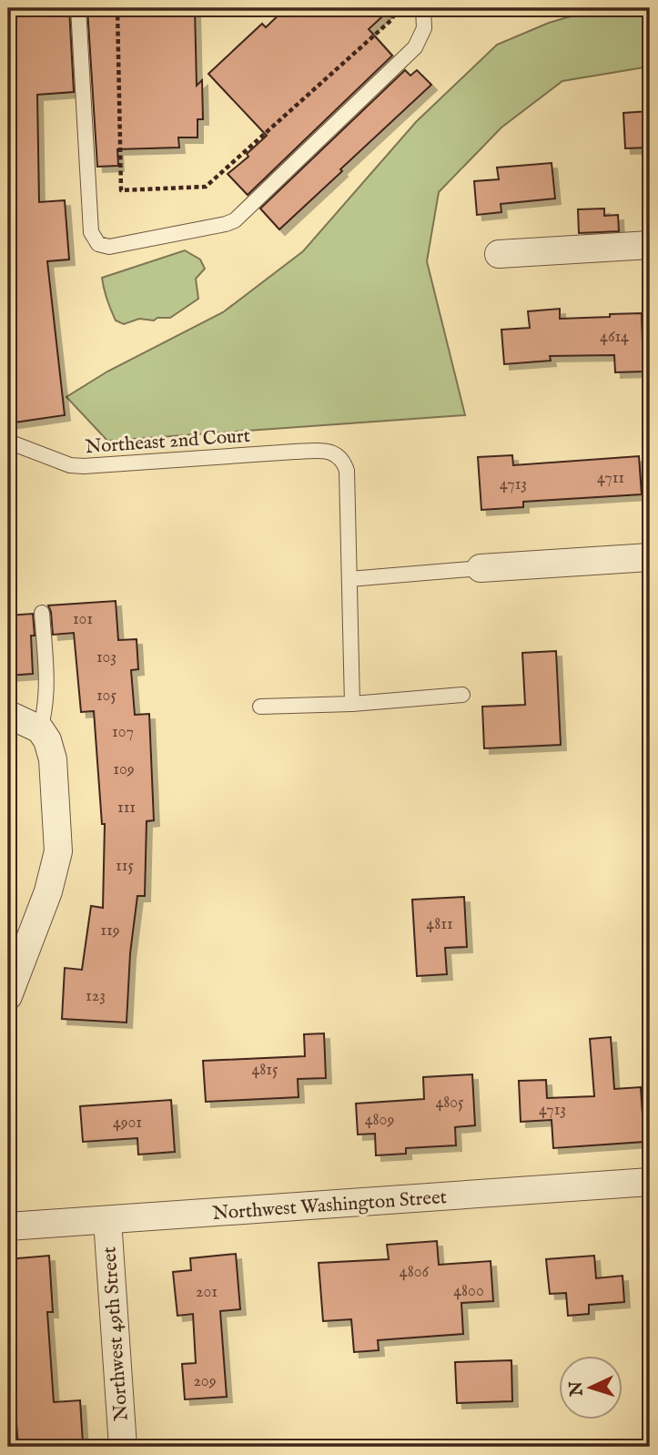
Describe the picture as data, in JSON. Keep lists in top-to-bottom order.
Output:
{
  "streets": {
    "street": ["Northwest Washington Street", "Northwest 49th Street"],
    "lane": ["Northeast 2nd Court"]
  },
  "crossings": [
    ["Northwest Washington Street", "Northwest 49th Street"]
  ],
  "house_numbers": [
    "4614",
    "4711",
    "4713",
    "101",
    "103",
    "105",
    "107",
    "109",
    "111",
    "115",
    "4811",
    "119",
    "123",
    "4815",
    "4805",
    "4713",
    "4809",
    "4901",
    "4806",
    "4800",
    "201",
    "209"
  ],
  "north": "left"
}
